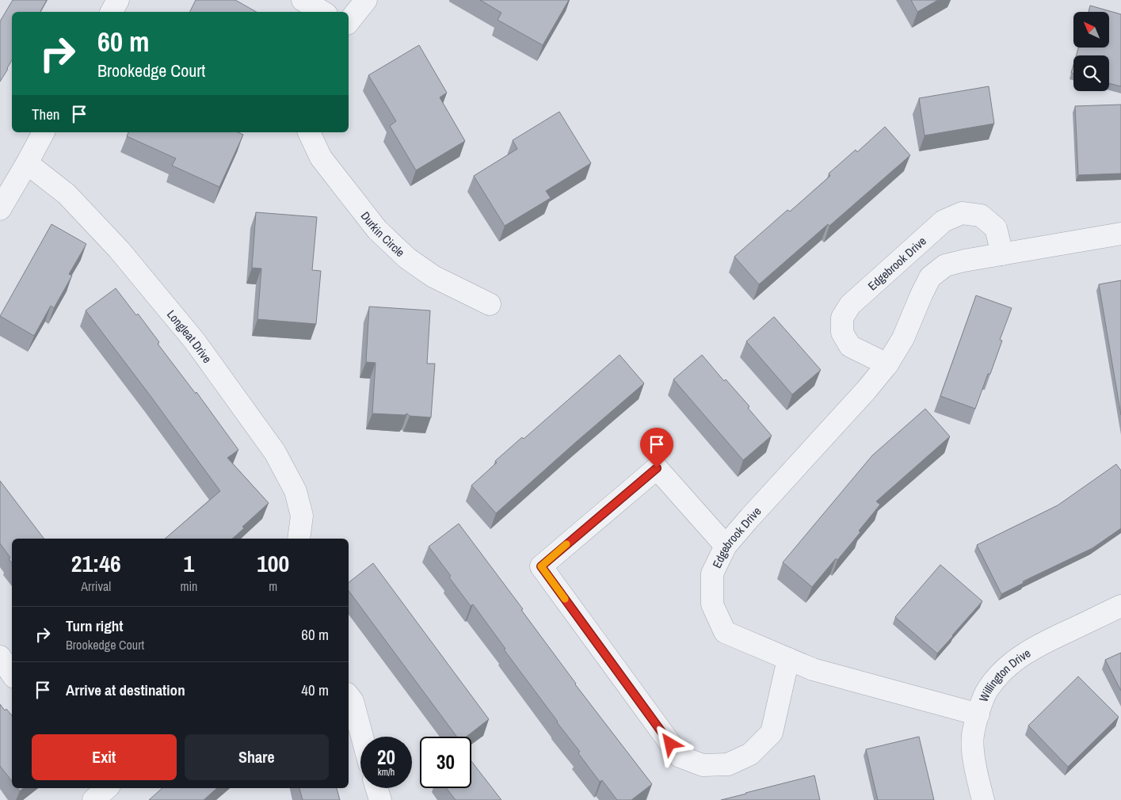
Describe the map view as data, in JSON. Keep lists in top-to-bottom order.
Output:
{
  "streets": {
    "street": [
      "Durkin Circle",
      "Edgebrook Drive",
      "Longleat Drive",
      "Willington Drive"
    ]
  },
  "crossings": [
    ["Edgebrook Drive", "Willington Drive"]
  ],
  "north": "top left",
  "page": {
    "turn": ["60 m", "Brookedge Court"],
    "then": "Then",
    "eta": [
      "21:46",
      "Arrival",
      "1",
      "min",
      "100",
      "m"
    ],
    "list": [
      {
        "name": "Turn right",
        "note": "Brookedge Court",
        "value": "60 m"
      },
      {
        "name": "Arrive at destination",
        "value": "40 m"
      }
    ],
    "buttons": ["Exit", "Share"],
    "speed": "20 km/h",
    "limit": "30"
  }
}
